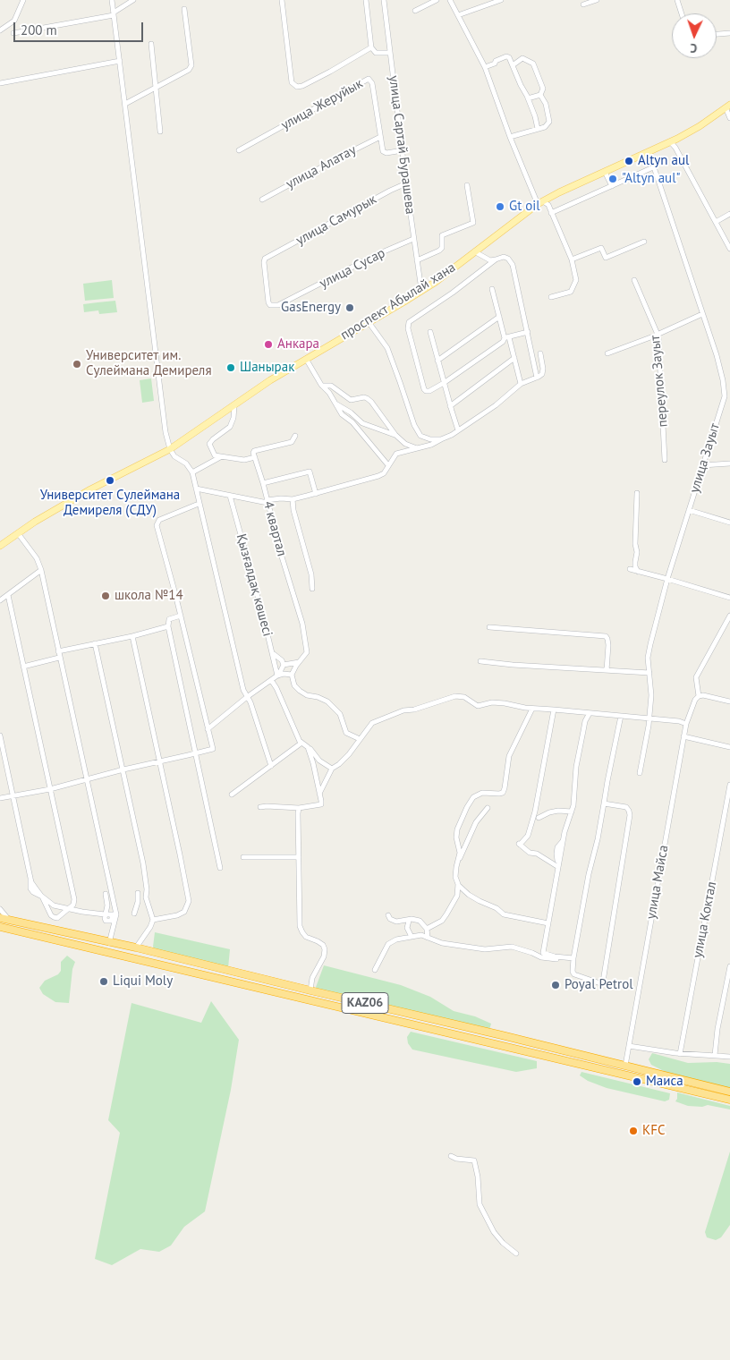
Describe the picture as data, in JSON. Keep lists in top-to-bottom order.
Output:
{
  "streets": {
    "highway": ["KАZ06"],
    "main road": ["проспект Абылай хана"],
    "street": [
      "улица Жеруйык",
      "улица Сартай Бурашева",
      "улица Алатау",
      "улица Самурык",
      "улица Сусар",
      "переулок Зауыт",
      "улица Зауыт",
      "4 квартал",
      "Қызғалдақ көшесі",
      "улица Майса",
      "улица Коктал"
    ]
  },
  "crossings": [
    ["улица Жеруйык", "улица Сартай Бурашева"],
    ["улица Жеруйык", "улица Алатау"],
    ["улица Сартай Бурашева", "улица Самурык"],
    ["улица Сартай Бурашева", "улица Сусар"],
    ["улица Сартай Бурашева", "проспект Абылай хана"],
    ["улица Самурык", "улица Сусар"],
    ["проспект Абылай хана", "улица Зауыт"],
    ["улица Майса", "KАZ06"]
  ],
  "places": [
    "Altyn aul",
    "\"Altyn aul\"",
    "Gt oil",
    "GasEnergy",
    "Анкара",
    "Университет им. Сулеймана Демиреля",
    "Шанырак",
    "Университет Сулеймана Демиреля (СДУ)",
    "школа №14",
    "Liqui Moly",
    "Poyal Petrol",
    "Маиса",
    "KFC"
  ],
  "scale_bar": "200 m",
  "north": "bottom"
}
